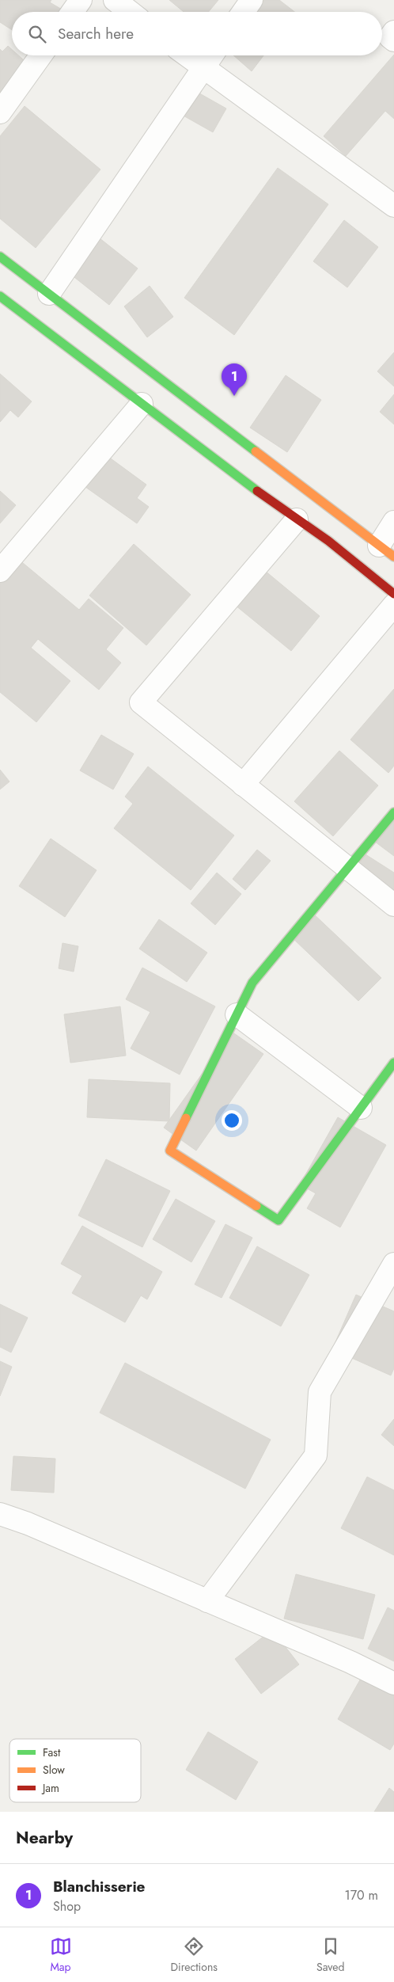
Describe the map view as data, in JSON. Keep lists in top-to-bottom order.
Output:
{
  "legend": ["Fast", "Slow", "Jam"],
  "page": {
    "search": "Search here",
    "pins": "1",
    "heading": "Nearby",
    "list": [
      {
        "mark": "1",
        "name": "Blanchisserie",
        "note": "Shop",
        "value": "170 m"
      }
    ],
    "nav": ["Map", "Directions", "Saved"]
  }
}
